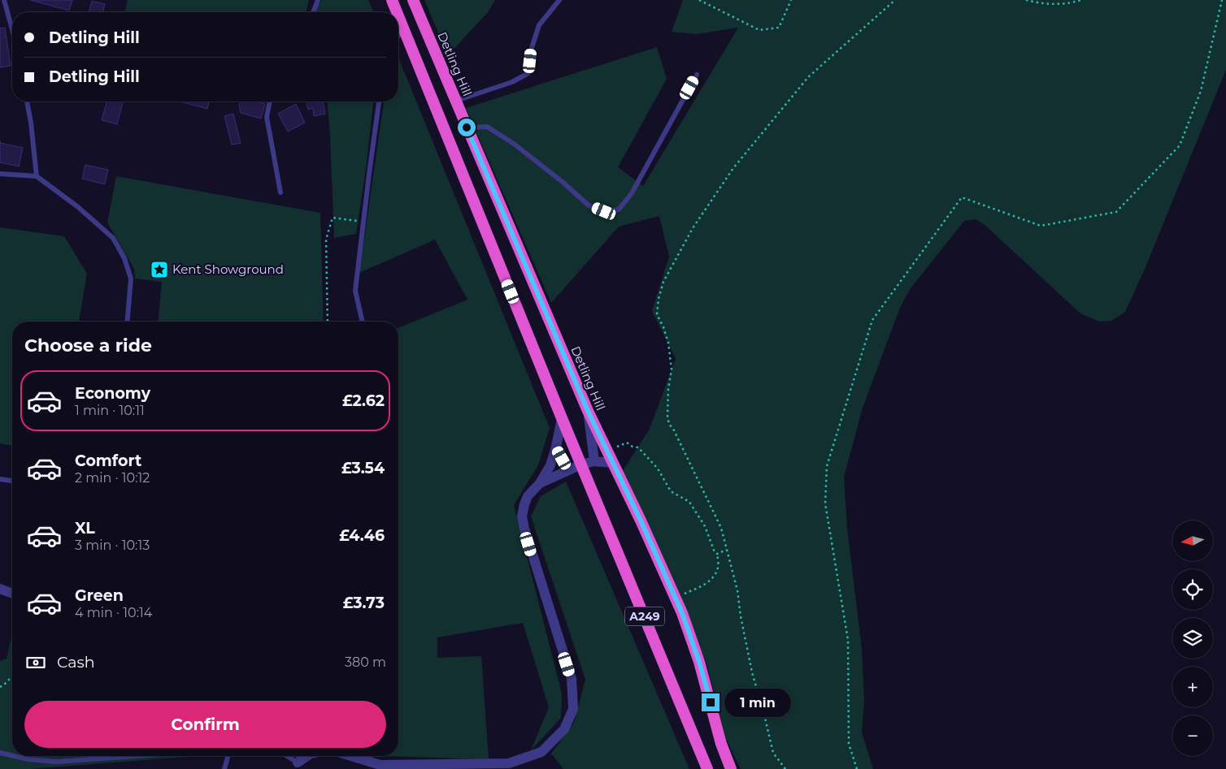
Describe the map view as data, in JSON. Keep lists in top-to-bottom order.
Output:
{
  "streets": {
    "highway": ["Detling Hill", "A249"]
  },
  "places": {
    "place": ["Kent Showground"]
  },
  "north": "left",
  "page": {
    "banner": ["Detling Hill", "Detling Hill"],
    "heading": "Choose a ride",
    "list": [
      {
        "name": "Economy",
        "note": "1 min · 10:11",
        "value": "£2.62"
      },
      {
        "name": "Comfort",
        "note": "2 min · 10:12",
        "value": "£3.54"
      },
      {
        "name": "XL",
        "note": "3 min · 10:13",
        "value": "£4.46"
      },
      {
        "name": "Green",
        "note": "4 min · 10:14",
        "value": "£3.73"
      }
    ],
    "map_buttons": ["+", "−"],
    "pay": ["Cash", "380 m"],
    "bubble": "1 min",
    "buttons": "Confirm"
  }
}
